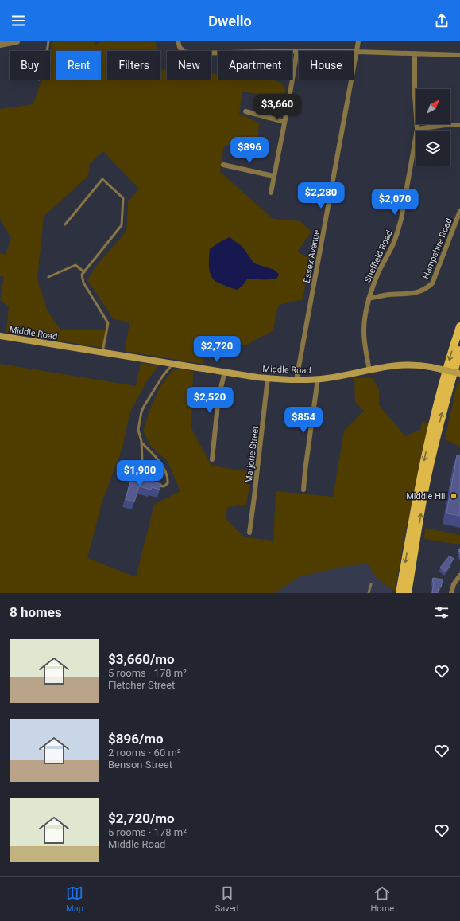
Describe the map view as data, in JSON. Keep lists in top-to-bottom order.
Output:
{
  "streets": {
    "main road": ["Middle Road"],
    "street": [
      "Hampshire Road",
      "Essex Avenue",
      "Sheffield Road",
      "Marjorie Street"
    ]
  },
  "crossings": [
    ["Hampshire Road", "Sheffield Road"],
    ["Essex Avenue", "Middle Road"],
    ["Sheffield Road", "Middle Road"],
    ["Middle Road", "Marjorie Street"]
  ],
  "places": ["Middle Hill"],
  "north": "top right",
  "page": {
    "header": "Dwello",
    "chip": [
      "Buy",
      "Rent",
      "Filters",
      "New",
      "Apartment",
      "House"
    ],
    "price": [
      "$3,660",
      "$896",
      "$2,280",
      "$2,070",
      "$2,720",
      "$2,520",
      "$854",
      "$1,900"
    ],
    "heading": "8 homes",
    "list": [
      {
        "name": "$3,660/mo",
        "note": "5 rooms · 178 m² · Fletcher Street"
      },
      {
        "name": "$896/mo",
        "note": "2 rooms · 60 m² · Benson Street"
      },
      {
        "name": "$2,720/mo",
        "note": "5 rooms · 178 m² · Middle Road"
      }
    ],
    "tabs": ["Map", "Saved", "Home"]
  }
}
